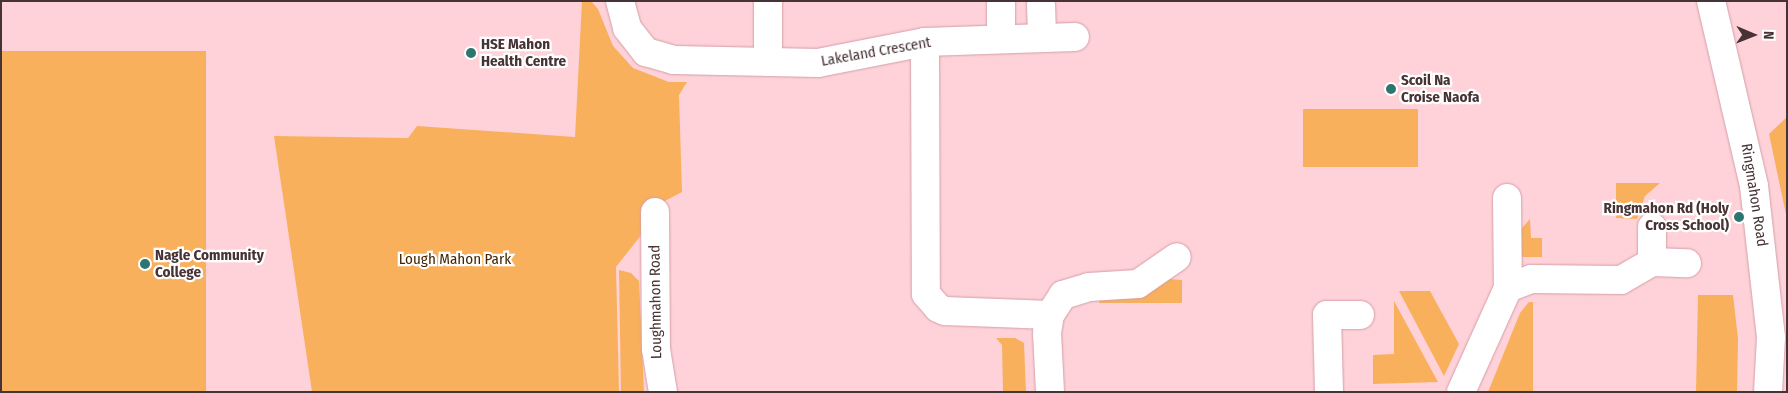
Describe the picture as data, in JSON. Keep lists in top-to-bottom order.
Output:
{
  "streets": {
    "street": ["Lakeland Crescent", "Ringmahon Road", "Loughmahon Road"]
  },
  "parks": ["Lough Mahon Park"],
  "places": [
    "HSE Mahon Health Centre",
    "Scoil Na Croise Naofa",
    "Ringmahon Rd (Holy Cross School)",
    "Nagle Community College"
  ],
  "north": "right"
}
